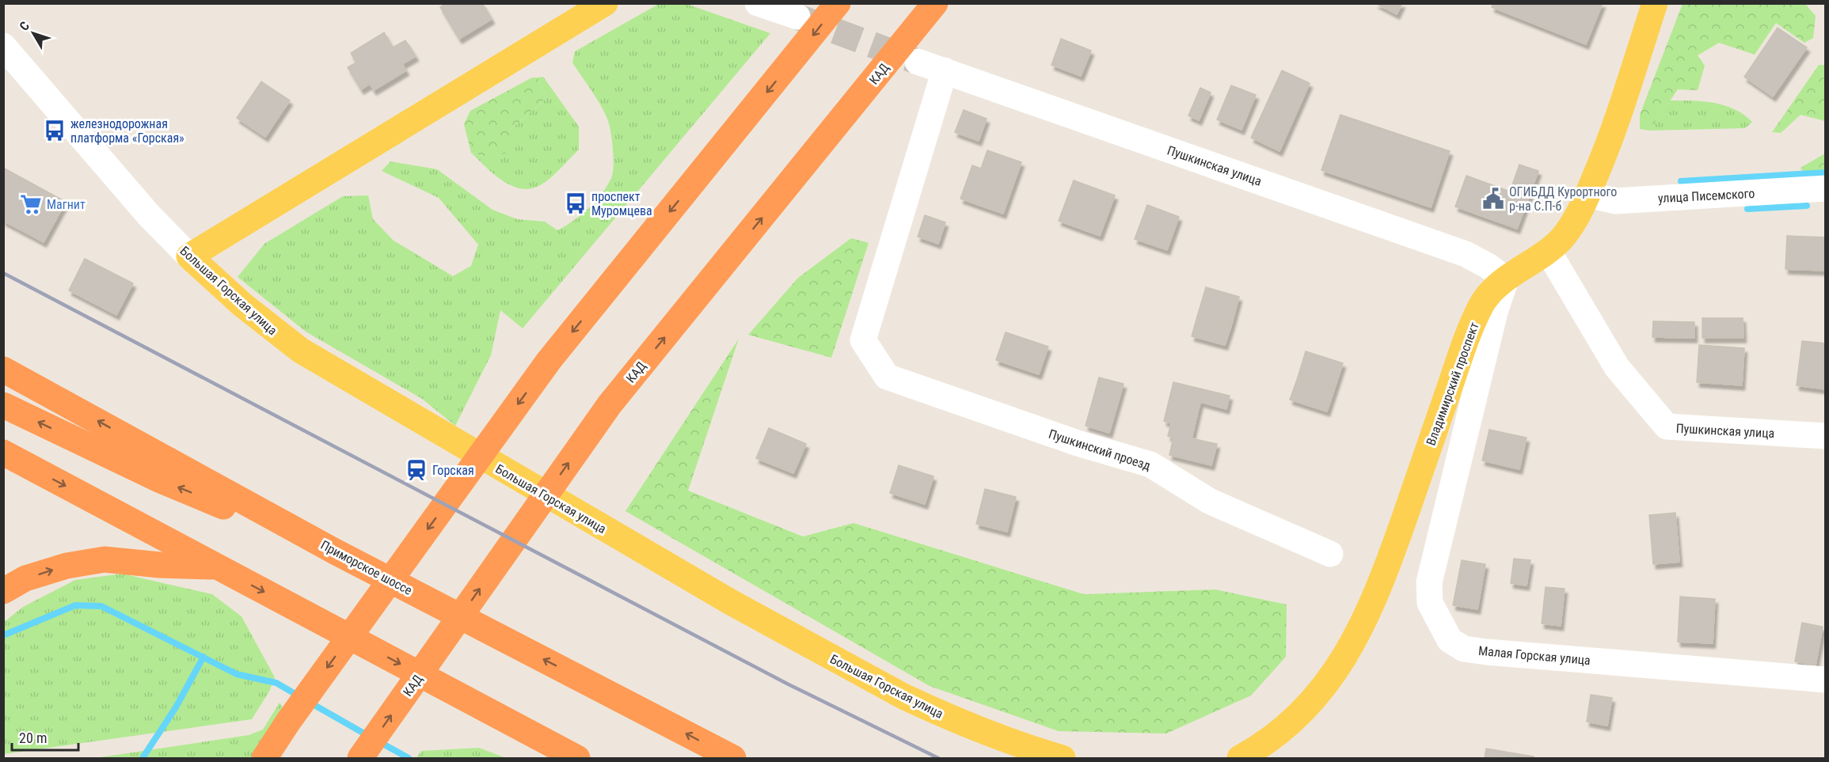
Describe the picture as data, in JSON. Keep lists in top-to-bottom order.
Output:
{
  "streets": {
    "highway": ["КАД", "Приморское шоссе"],
    "main road": ["Большая Горская улица", "Владимирский проспект"],
    "street": [
      "Пушкинская улица",
      "улица Писемского",
      "Пушкинский проезд",
      "Малая Горская улица"
    ]
  },
  "crossings": [
    ["Пушкинская улица", "Владимирский проспект"],
    ["Пушкинская улица", "Пушкинский проезд"],
    ["Пушкинская улица", "Малая Горская улица"],
    ["улица Писемского", "Владимирский проспект"],
    ["Владимирский проспект", "Малая Горская улица"]
  ],
  "places": {
    "bus stop": ["железнодорожная платформа «Горская»", "проспект Муромцева"],
    "public building": ["ОГИБДД Курортного р-на С.П-б"],
    "supermarket": ["Магнит"],
    "station": ["Горская"]
  },
  "scale_bar": "20 m",
  "north": "top left"
}
